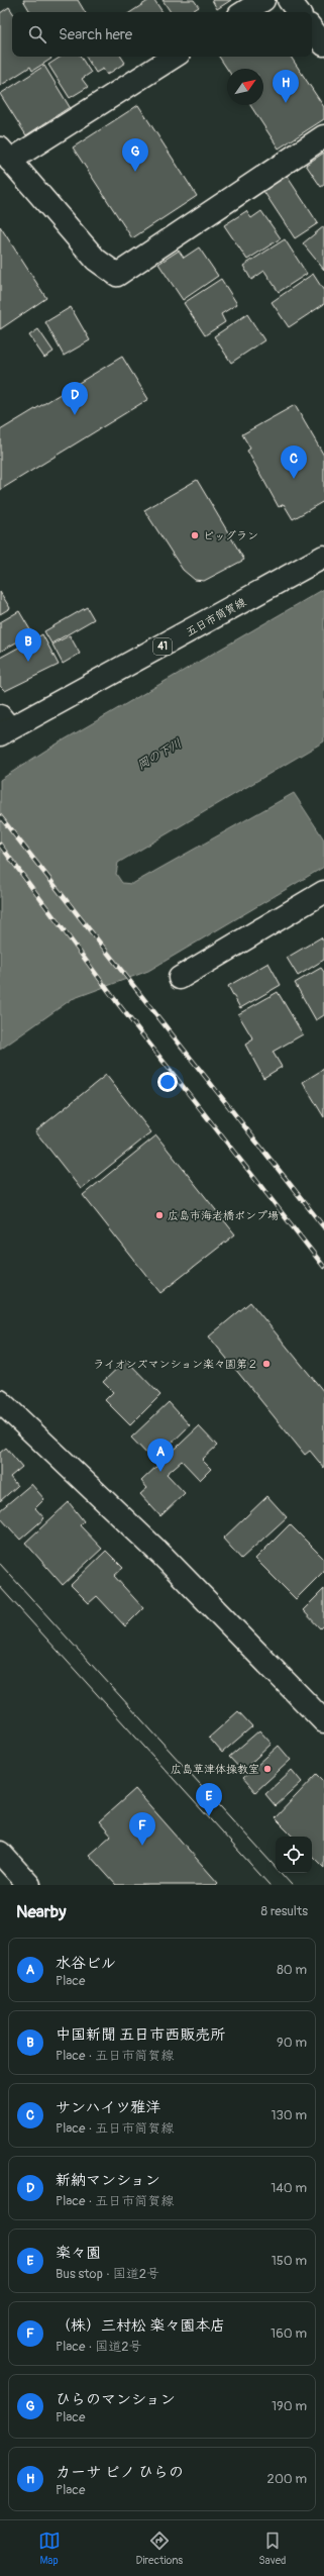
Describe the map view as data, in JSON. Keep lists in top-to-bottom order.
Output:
{
  "streets": {
    "main road": ["五日市筒賀線", "41"]
  },
  "water": ["岡の下川"],
  "places": [
    "ビッグラン",
    "広島市海老橋ポンプ場",
    "ライオンズマンション楽々園第２",
    "広島草津体操教室"
  ],
  "north": "top right",
  "page": {
    "search": "Search here",
    "pins": [
      "H",
      "G",
      "D",
      "C",
      "B",
      "A",
      "E",
      "F"
    ],
    "heading": ["Nearby", "8 results"],
    "list": [
      {
        "mark": "A",
        "name": "水谷ビル",
        "note": "Place",
        "value": "80 m"
      },
      {
        "mark": "B",
        "name": "中国新聞 五日市西販売所",
        "note": "Place · 五日市筒賀線",
        "value": "90 m"
      },
      {
        "mark": "C",
        "name": "サンハイツ雅洋",
        "note": "Place · 五日市筒賀線",
        "value": "130 m"
      },
      {
        "mark": "D",
        "name": "新納マンション",
        "note": "Place · 五日市筒賀線",
        "value": "140 m"
      },
      {
        "mark": "E",
        "name": "楽々園",
        "note": "Bus stop · 国道2号",
        "value": "150 m"
      },
      {
        "mark": "F",
        "name": "（株）三村松 楽々園本店",
        "note": "Place · 国道2号",
        "value": "160 m"
      },
      {
        "mark": "G",
        "name": "ひらのマンション",
        "note": "Place",
        "value": "190 m"
      },
      {
        "mark": "H",
        "name": "カーサ ピノ ひらの",
        "note": "Place",
        "value": "200 m"
      }
    ],
    "nav": ["Map", "Directions", "Saved"]
  }
}
